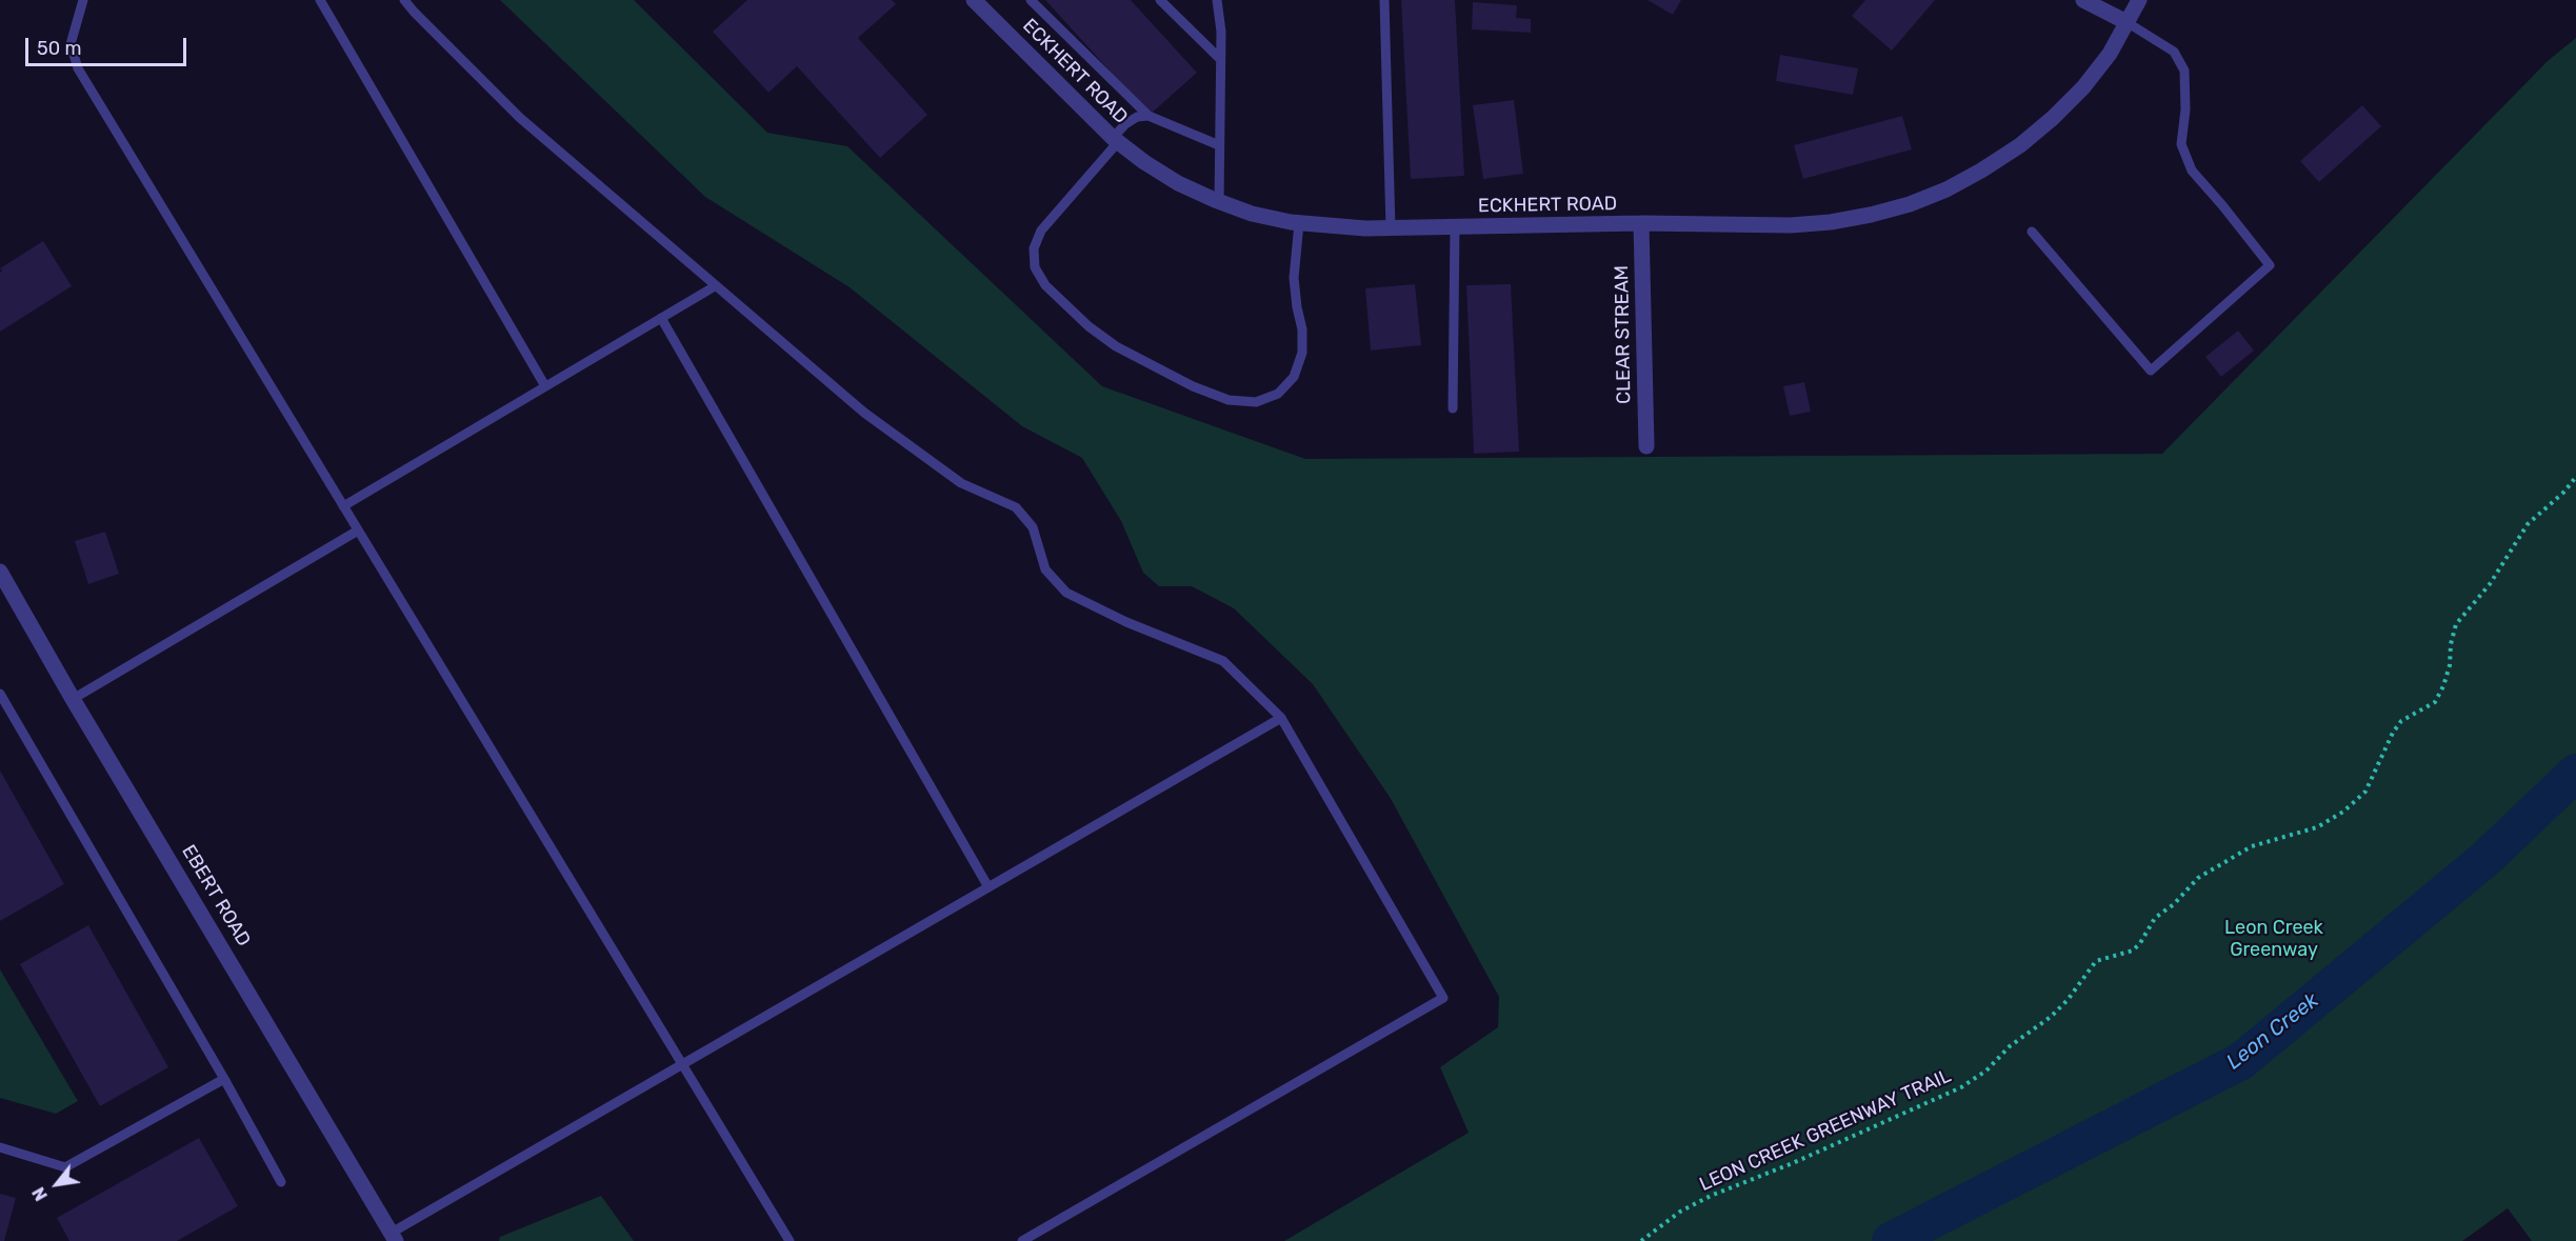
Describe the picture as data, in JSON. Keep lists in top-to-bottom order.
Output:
{
  "streets": {
    "street": ["ECKHERT ROAD", "CLEAR STREAM", "EBERT ROAD"],
    "path": ["LEON CREEK GREENWAY TRAIL"]
  },
  "crossings": [
    ["ECKHERT ROAD", "CLEAR STREAM"]
  ],
  "water": ["Leon Creek"],
  "parks": ["Leon Creek Greenway"],
  "scale_bar": "50 m",
  "north": "bottom left"
}
